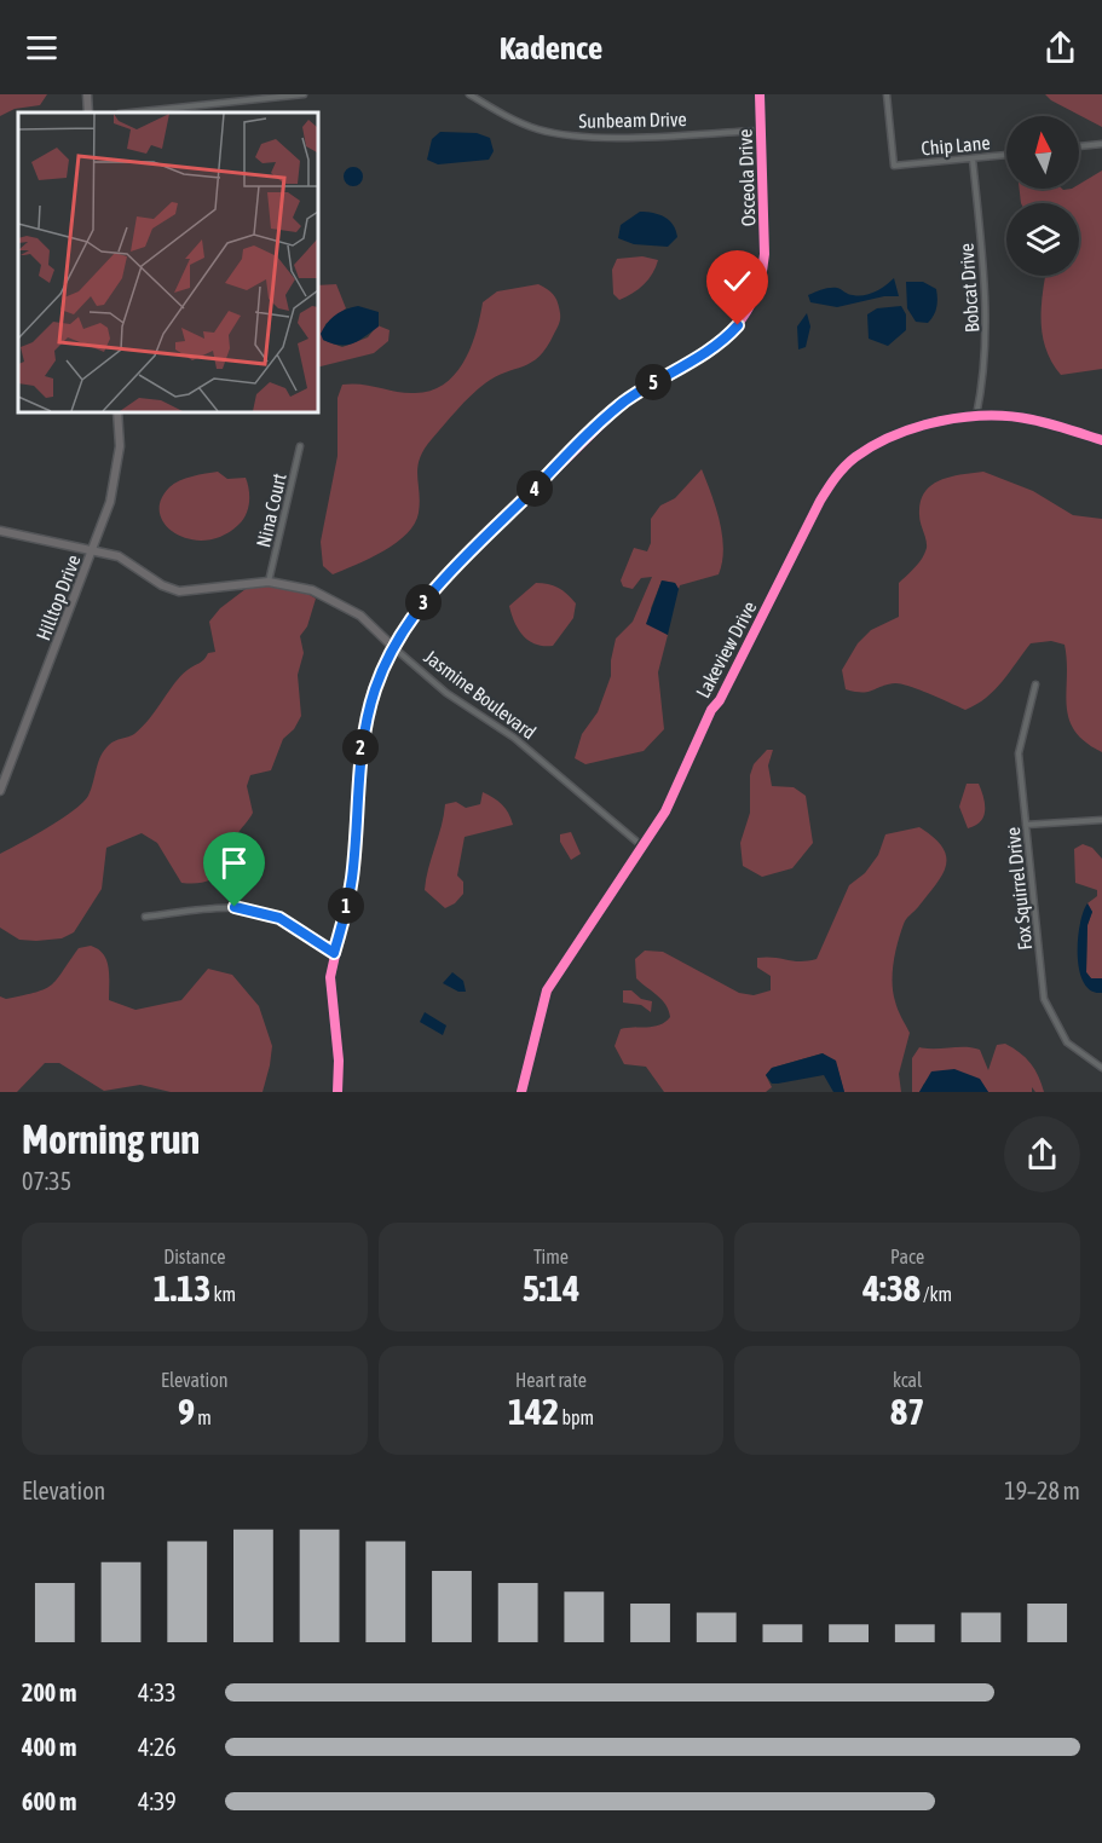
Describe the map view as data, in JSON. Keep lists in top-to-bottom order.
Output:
{
  "streets": {
    "street": [
      "Sunbeam Drive",
      "Chip Lane",
      "Osceola Drive",
      "Bobcat Drive",
      "Nina Court",
      "Hilltop Drive",
      "Lakeview Drive",
      "Jasmine Boulevard",
      "Fox Squirrel Drive"
    ]
  },
  "crossings": [
    ["Sunbeam Drive", "Osceola Drive"],
    ["Chip Lane", "Bobcat Drive"],
    ["Osceola Drive", "Jasmine Boulevard"],
    ["Bobcat Drive", "Lakeview Drive"],
    ["Nina Court", "Jasmine Boulevard"],
    ["Hilltop Drive", "Jasmine Boulevard"],
    ["Lakeview Drive", "Jasmine Boulevard"]
  ],
  "north": "top",
  "page": {
    "header": "Kadence",
    "pins": [
      "5",
      "4",
      "3",
      "2",
      "1"
    ],
    "heading": ["Morning run", "07:35"],
    "stats": [
      ["Distance", "1.13 km"],
      ["Time", "5:14"],
      ["Pace", "4:38 /km"],
      ["Elevation", "9 m"],
      ["Heart rate", "142 bpm"],
      ["kcal", "87"]
    ],
    "chart": ["Elevation", "19–28 m"],
    "list": [
      {
        "name": "200 m",
        "note": "4:33"
      },
      {
        "name": "400 m",
        "note": "4:26"
      },
      {
        "name": "600 m",
        "note": "4:39"
      }
    ]
  }
}
